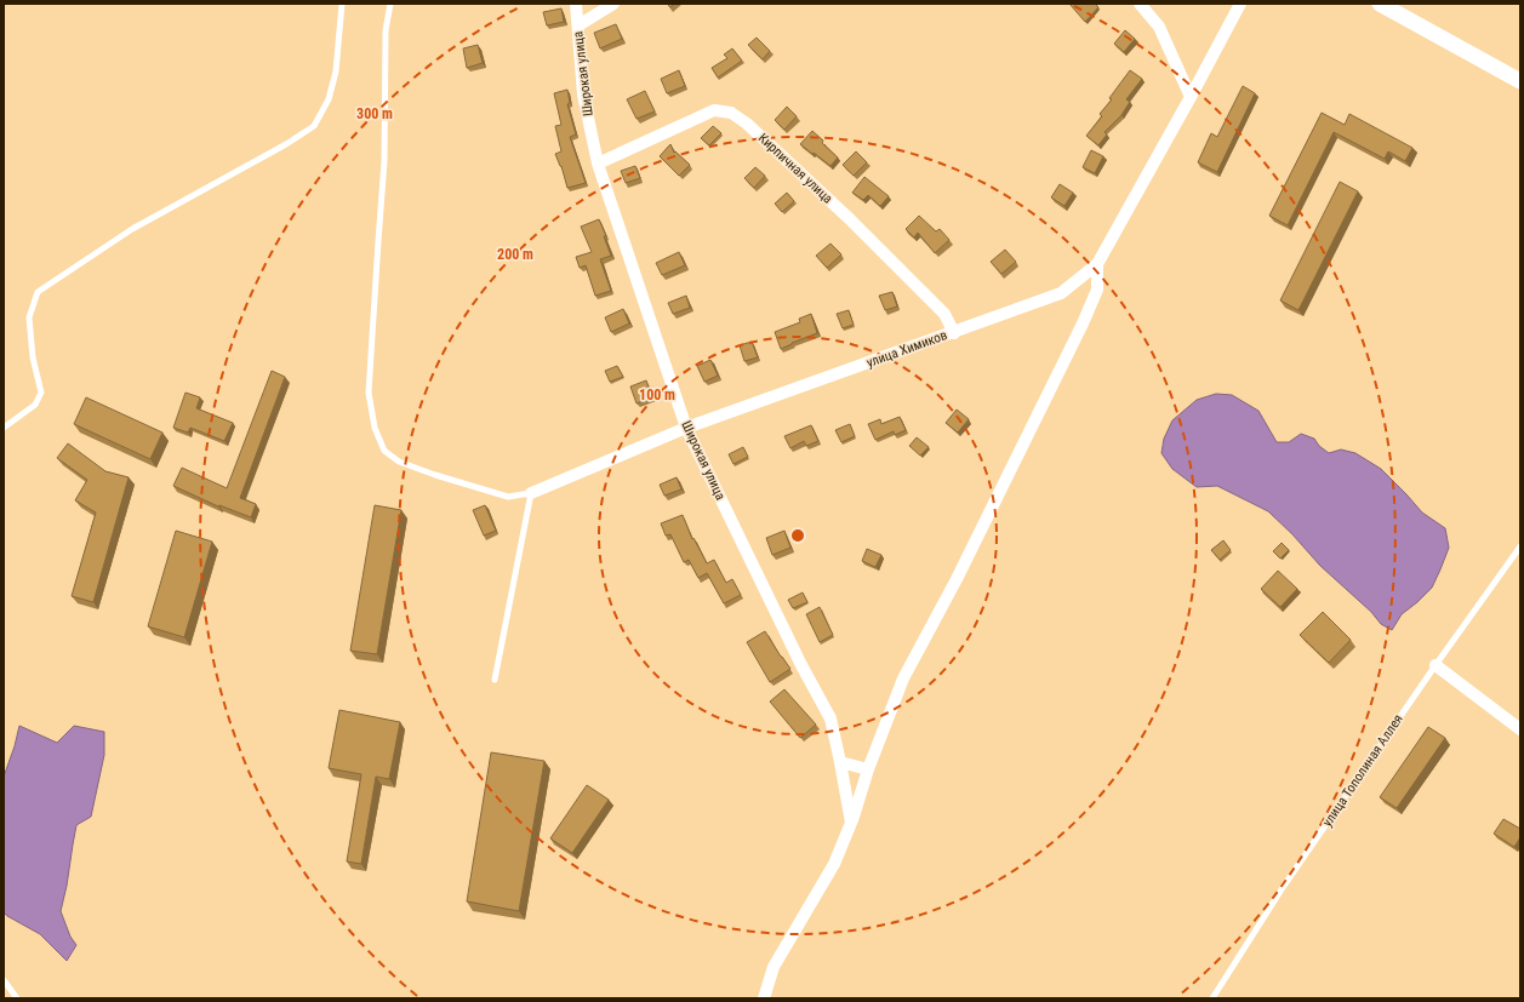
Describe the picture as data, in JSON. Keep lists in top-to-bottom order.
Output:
{
  "streets": {
    "street": ["Широкая улица", "Кирпичная улица", "улица Химиков"],
    "lane": ["улица Тополиная Аллея"]
  },
  "crossings": [
    ["Широкая улица", "Кирпичная улица"],
    ["Широкая улица", "улица Химиков"],
    ["Кирпичная улица", "улица Химиков"]
  ],
  "rings": ["300 m", "200 m", "100 m"]
}
